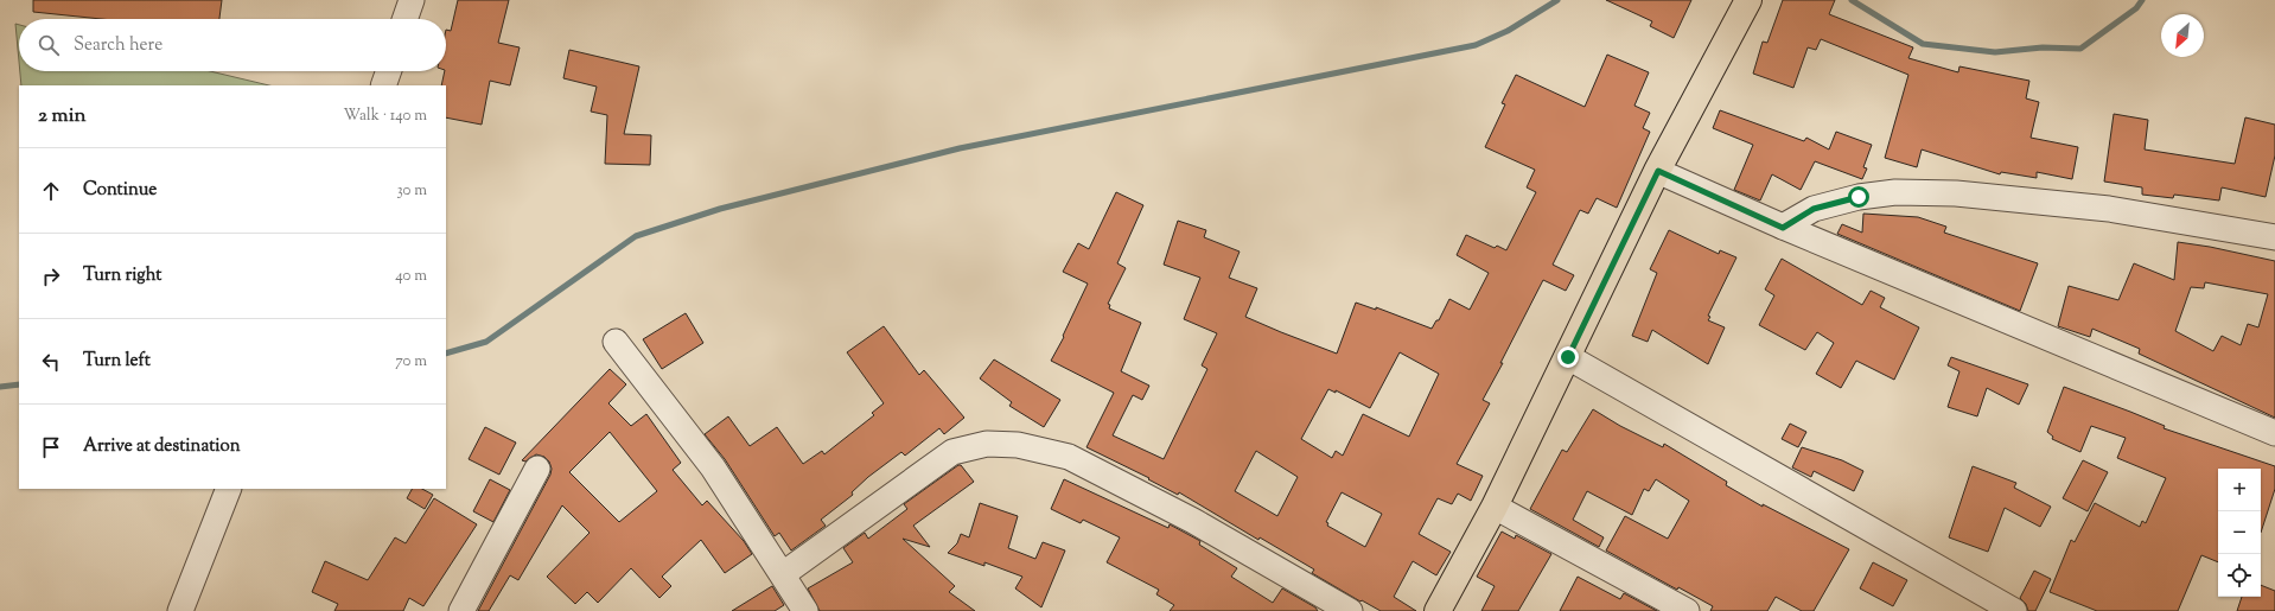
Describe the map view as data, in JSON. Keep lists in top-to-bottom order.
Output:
{
  "north": "bottom left",
  "page": {
    "search": "Search here",
    "heading": ["2 min", "Walk · 140 m"],
    "list": [
      ["Continue", "30 m"],
      ["Turn right", "40 m"],
      ["Turn left", "70 m"],
      "Arrive at destination"
    ],
    "map_buttons": ["+", "−"]
  }
}
